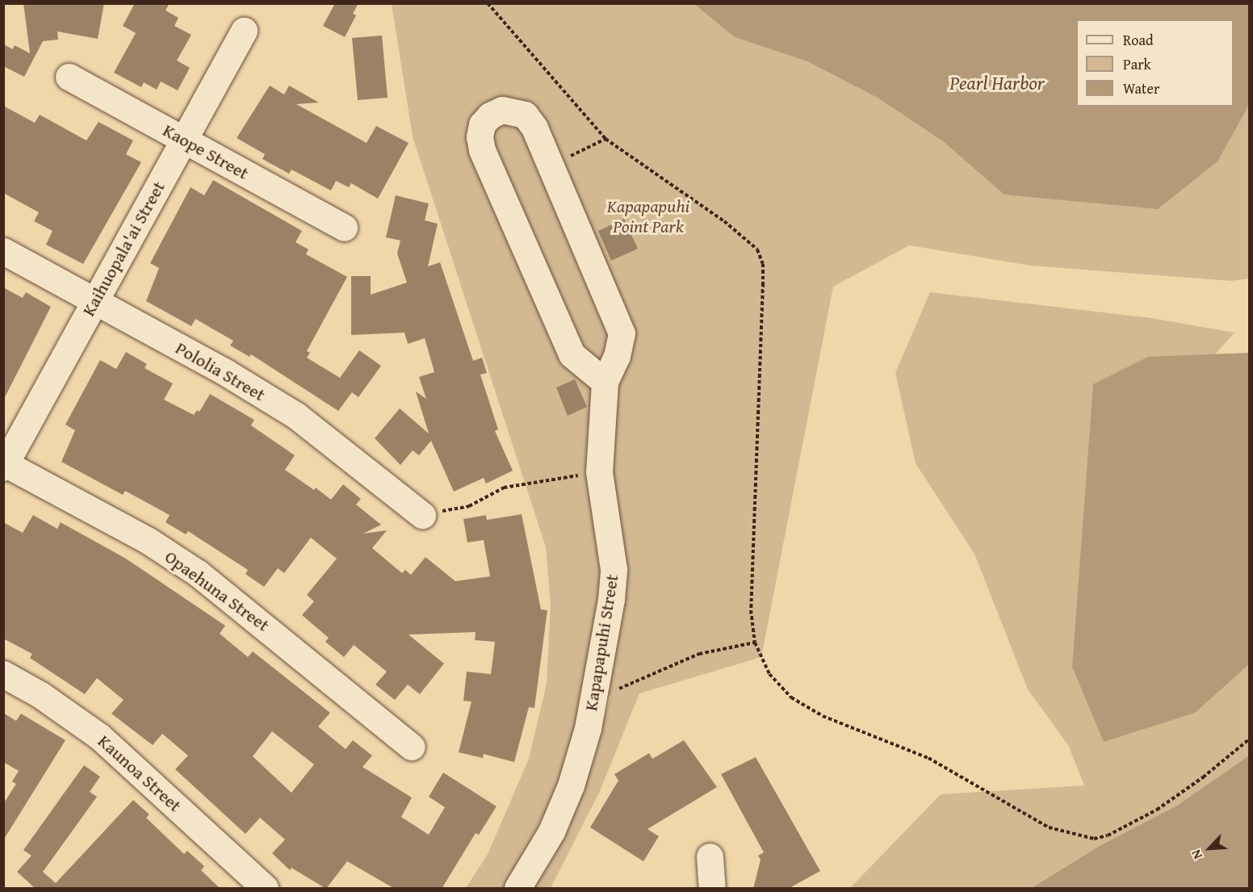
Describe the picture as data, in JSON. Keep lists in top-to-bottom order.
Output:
{
  "streets": {
    "street": [
      "Kaope Street",
      "Kaihuopala'ai Street",
      "Pololia Street",
      "Opaehuna Street",
      "Kapapapuhi Street",
      "Kaunoa Street"
    ]
  },
  "crossings": [
    ["Kaope Street", "Kaihuopala'ai Street"],
    ["Kaihuopala'ai Street", "Pololia Street"],
    ["Kaihuopala'ai Street", "Opaehuna Street"]
  ],
  "water": ["Pearl Harbor"],
  "parks": ["Kapapapuhi Point Park"],
  "legend": ["Road", "Park", "Water"],
  "north": "bottom left"
}
